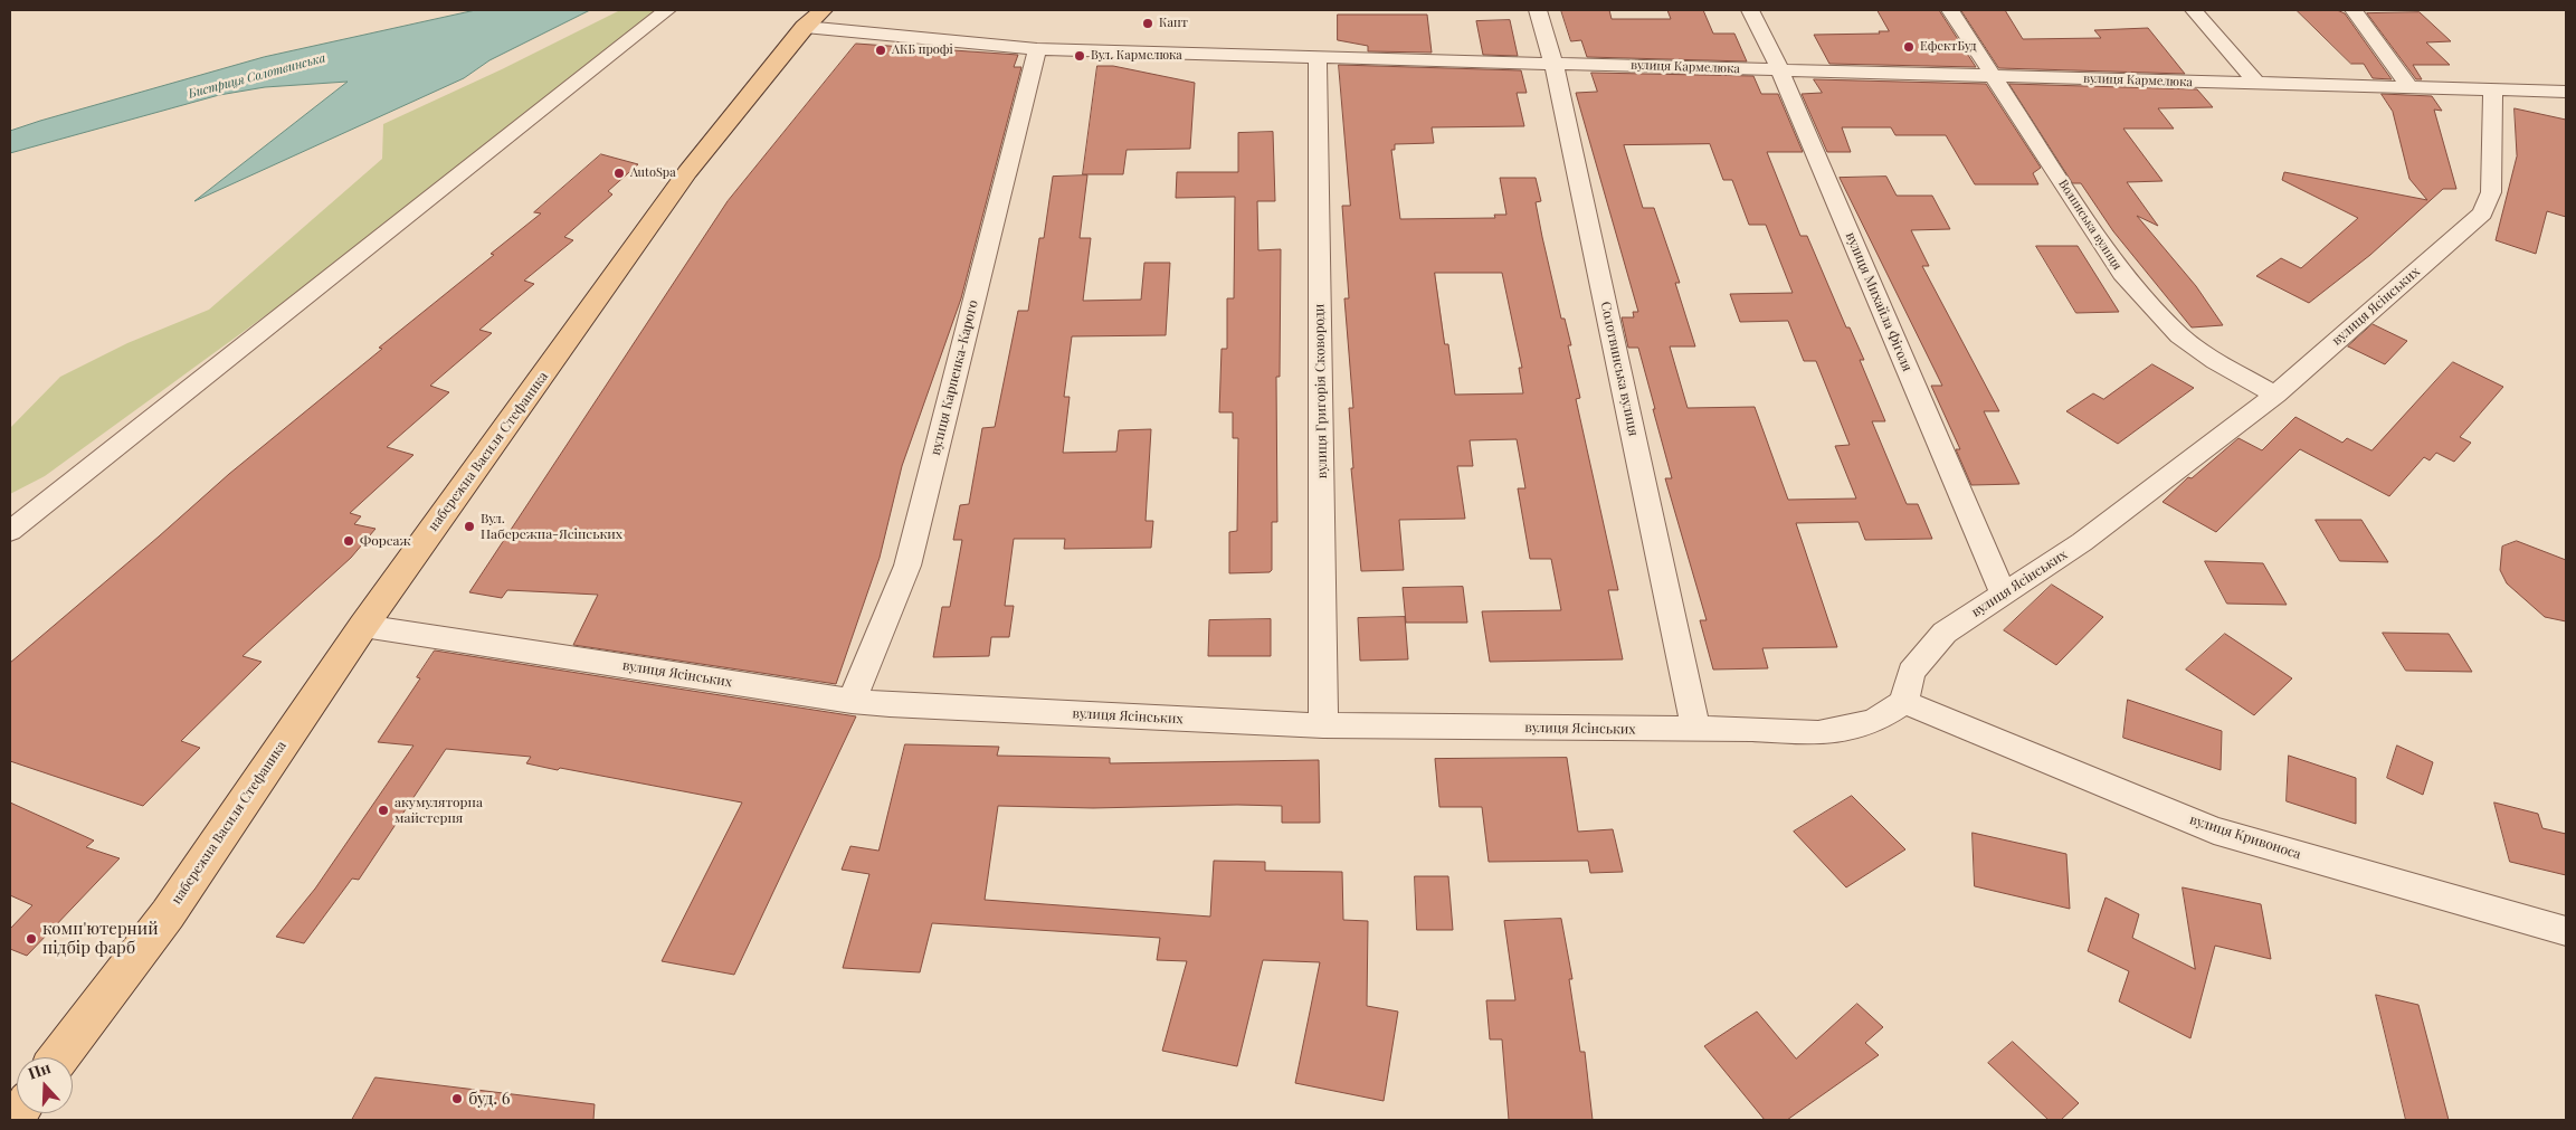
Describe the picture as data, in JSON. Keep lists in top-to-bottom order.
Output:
{
  "streets": {
    "main road": ["набережна Василя Стефаника"],
    "street": [
      "вулиця Кармелюка",
      "Волинська вулиця",
      "вулиця Михайла Фіголя",
      "вулиця Ясінських",
      "Солотвинська вулиця",
      "вулиця Карпенка-Карого",
      "вулиця Григорія Сковороди",
      "вулиця Кривоноса"
    ]
  },
  "crossings": [
    ["вулиця Кармелюка", "Волинська вулиця"],
    ["вулиця Кармелюка", "вулиця Михайла Фіголя"],
    ["вулиця Кармелюка", "вулиця Ясінських"],
    ["вулиця Кармелюка", "Солотвинська вулиця"],
    ["вулиця Кармелюка", "вулиця Карпенка-Карого"],
    ["вулиця Кармелюка", "вулиця Григорія Сковороди"],
    ["вулиця Кармелюка", "набережна Василя Стефаника"],
    ["Волинська вулиця", "вулиця Ясінських"],
    ["вулиця Михайла Фіголя", "вулиця Ясінських"],
    ["вулиця Ясінських", "Солотвинська вулиця"],
    ["вулиця Ясінських", "вулиця Карпенка-Карого"],
    ["вулиця Ясінських", "вулиця Григорія Сковороди"],
    ["вулиця Ясінських", "набережна Василя Стефаника"],
    ["вулиця Ясінських", "вулиця Кривоноса"]
  ],
  "water": ["Бистриця Солотвинська"],
  "places": [
    "Кант",
    "ЕфектБуд",
    "АКБ профі",
    "Вул. Кармелюка",
    "AutoSpa",
    "Вул. Набережна-Ясінських",
    "Форсаж",
    "акумуляторна майстерня",
    "комп'ютерний підбір фарб",
    "буд. 6"
  ],
  "north": "top"
}
